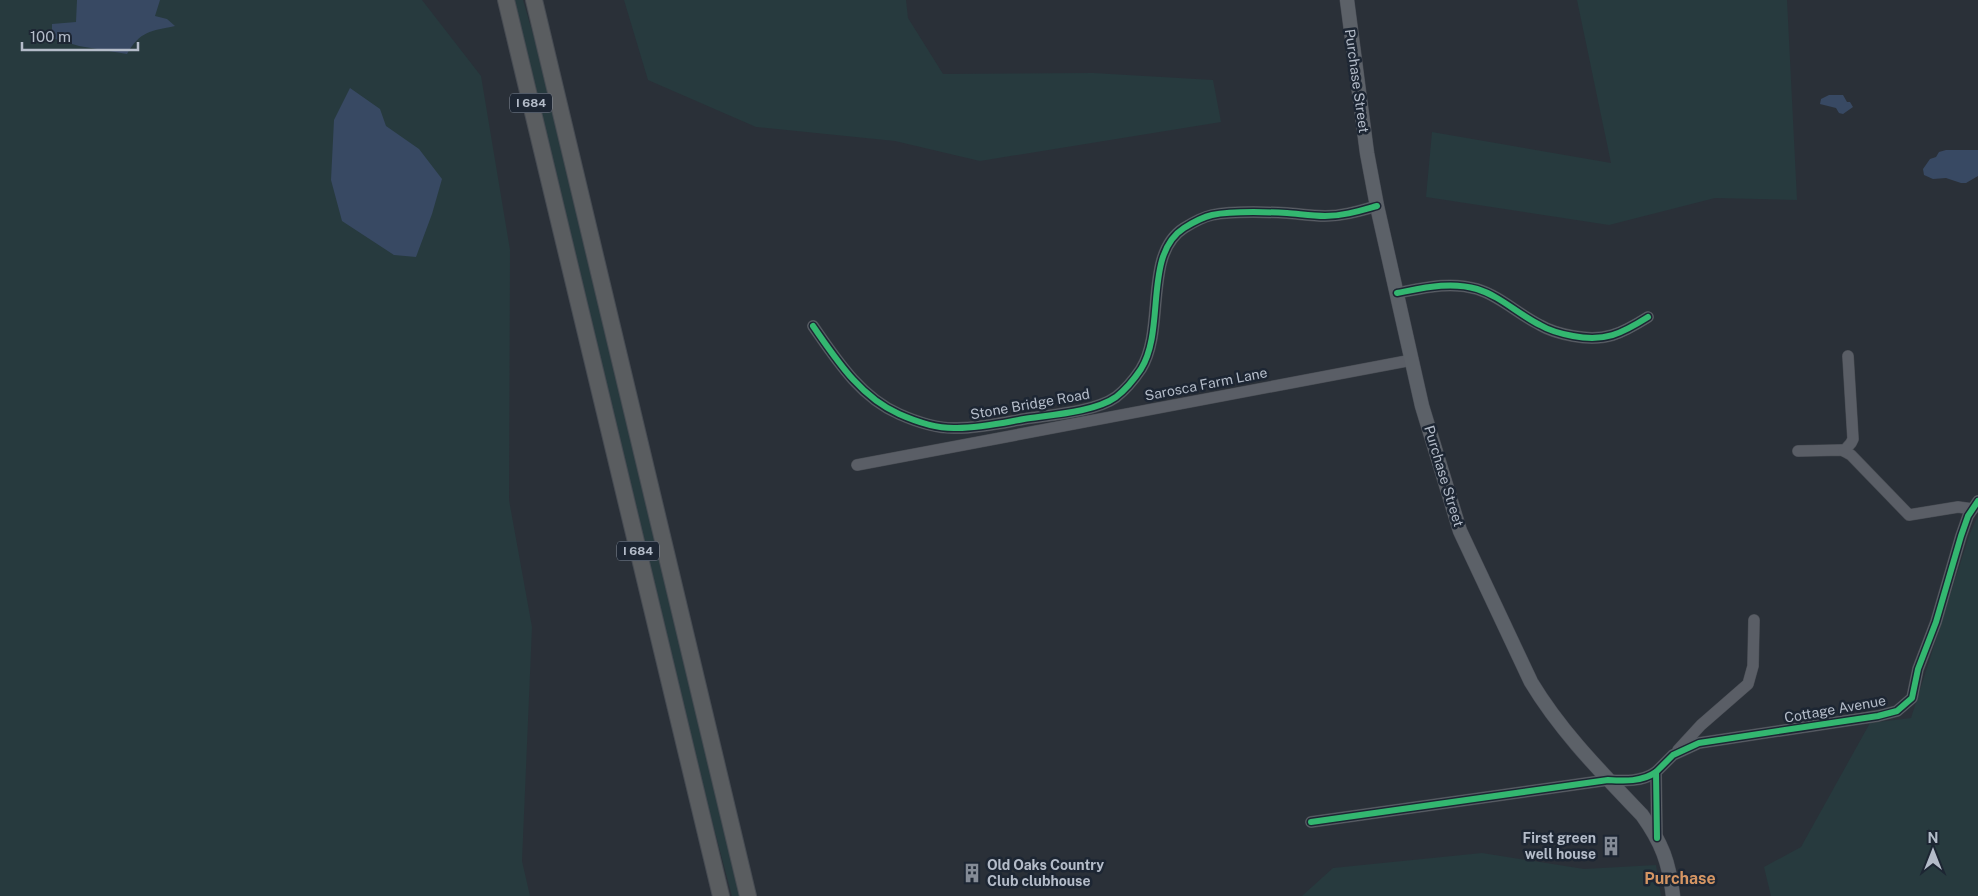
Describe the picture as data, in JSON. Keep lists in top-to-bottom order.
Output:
{
  "streets": {
    "highway": ["I 684"],
    "main road": ["Purchase Street"],
    "street": ["Sarosca Farm Lane", "Stone Bridge Road", "Cottage Avenue"]
  },
  "crossings": [
    ["Purchase Street", "Sarosca Farm Lane"],
    ["Purchase Street", "Stone Bridge Road"]
  ],
  "districts": ["Purchase"],
  "places": {
    "building": ["First green well house", "Old Oaks Country Club clubhouse"]
  },
  "scale_bar": "100 m",
  "north": "top"
}
